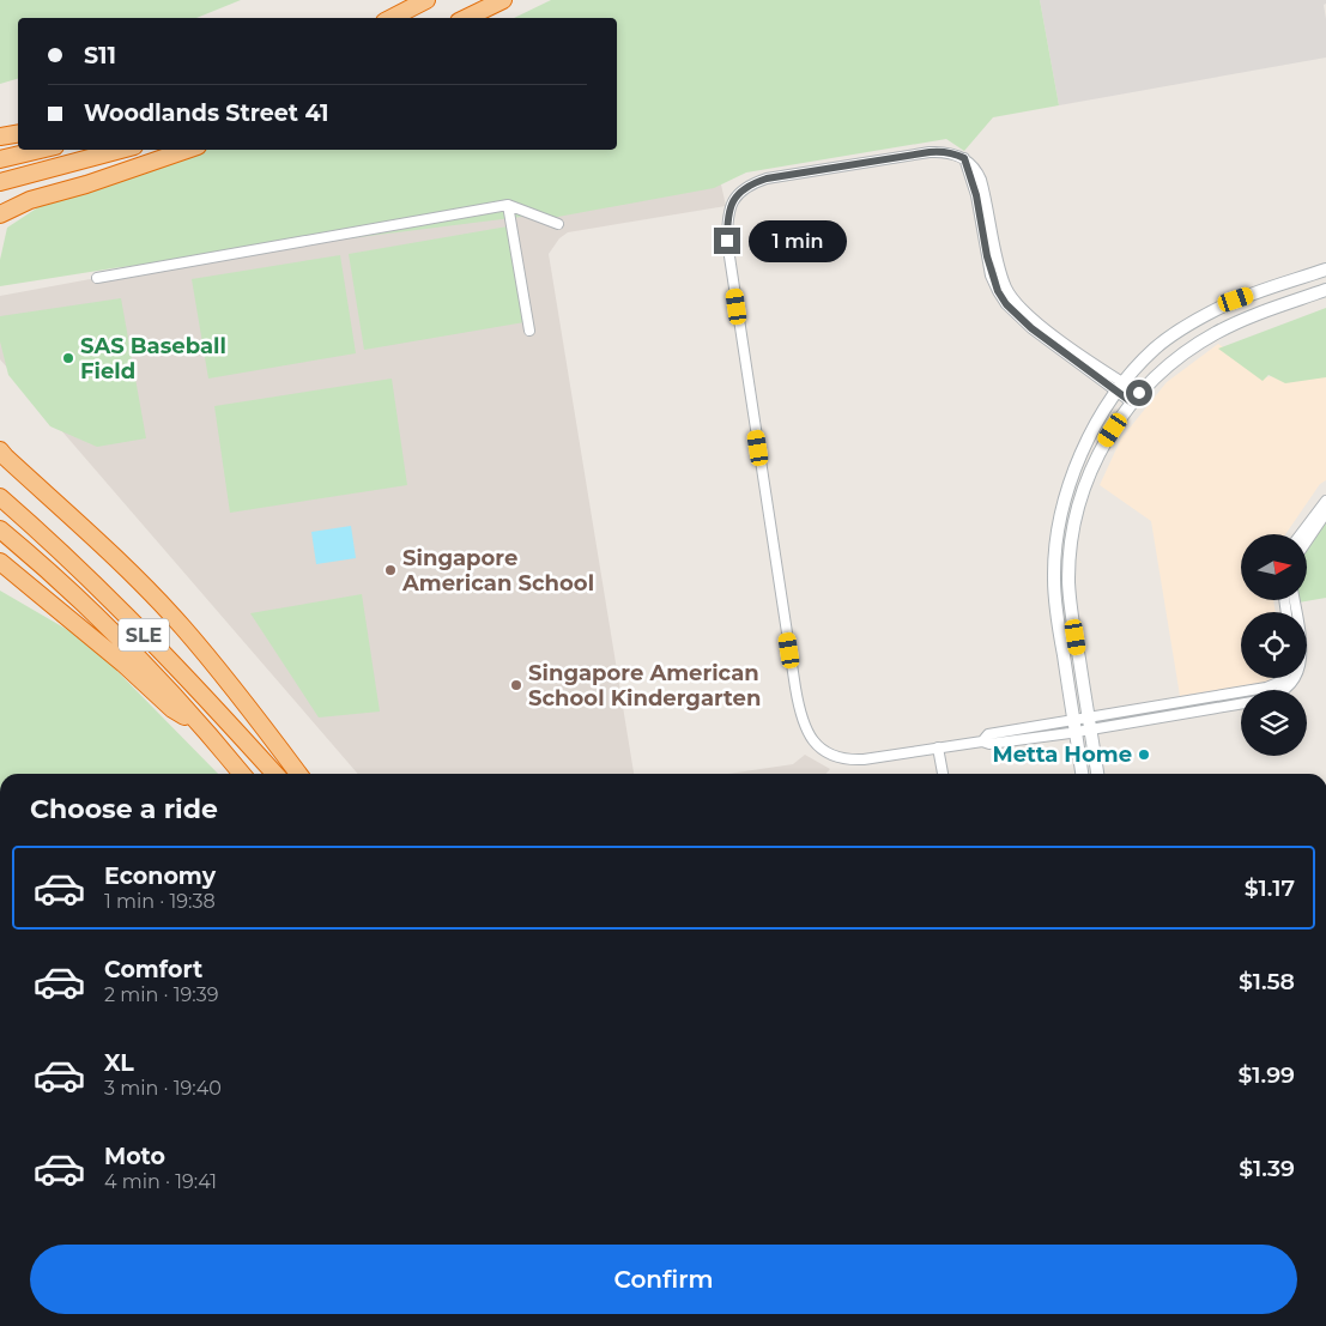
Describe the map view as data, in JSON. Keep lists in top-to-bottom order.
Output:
{
  "streets": {
    "highway": ["SLE"]
  },
  "places": [
    "SAS Baseball Field",
    "Singapore American School",
    "Singapore American School Kindergarten",
    "Metta Home"
  ],
  "north": "right",
  "page": {
    "banner": ["S11", "Woodlands Street 41"],
    "bubble": "1 min",
    "heading": "Choose a ride",
    "list": [
      {
        "name": "Economy",
        "note": "1 min · 19:38",
        "value": "$1.17"
      },
      {
        "name": "Comfort",
        "note": "2 min · 19:39",
        "value": "$1.58"
      },
      {
        "name": "XL",
        "note": "3 min · 19:40",
        "value": "$1.99"
      },
      {
        "name": "Moto",
        "note": "4 min · 19:41",
        "value": "$1.39"
      }
    ],
    "buttons": "Confirm"
  }
}
